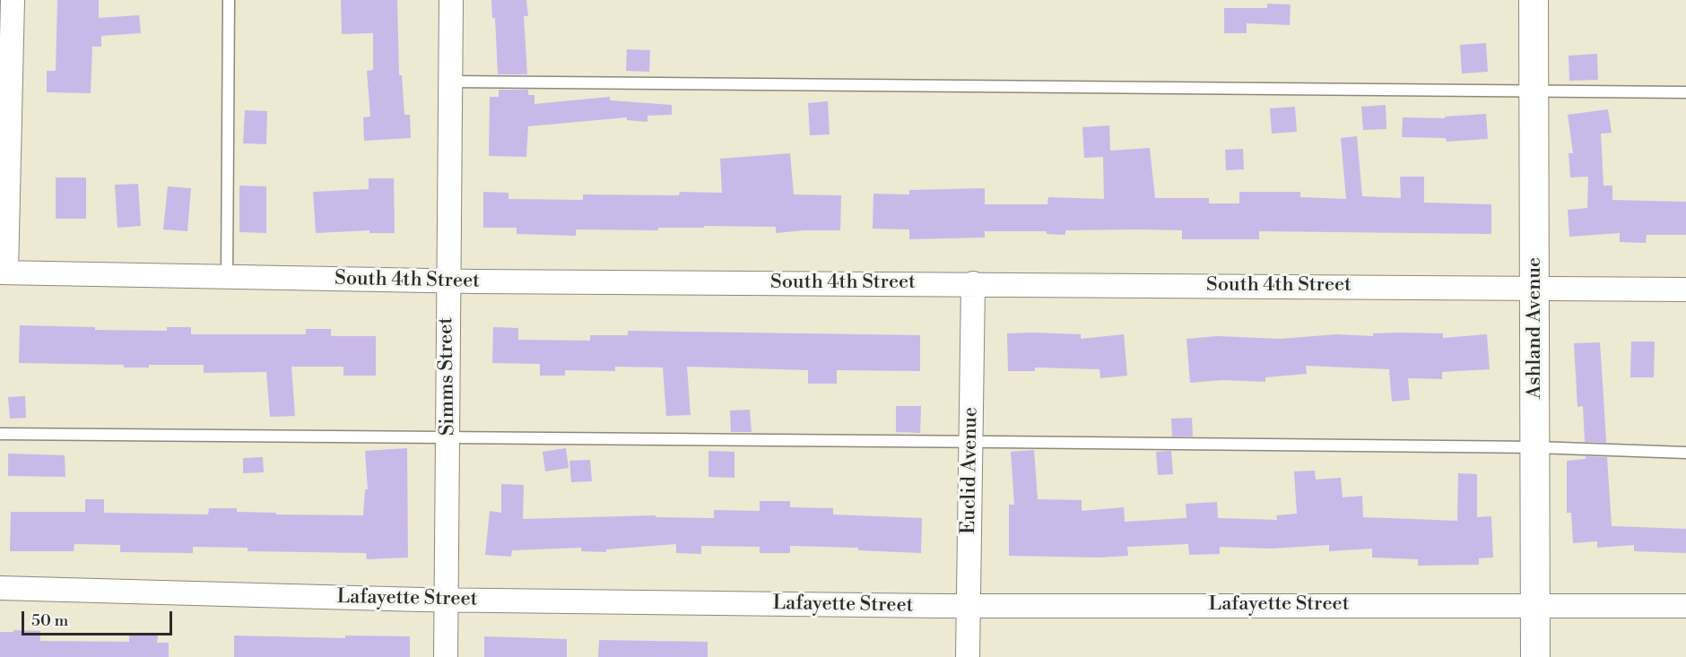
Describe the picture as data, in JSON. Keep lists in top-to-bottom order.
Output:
{
  "streets": {
    "street": [
      "South 4th Street",
      "Ashland Avenue",
      "Simms Street",
      "Euclid Avenue",
      "Lafayette Street"
    ]
  },
  "crossings": [
    ["South 4th Street", "Ashland Avenue"],
    ["South 4th Street", "Simms Street"],
    ["South 4th Street", "Euclid Avenue"],
    ["Ashland Avenue", "Lafayette Street"],
    ["Simms Street", "Lafayette Street"],
    ["Euclid Avenue", "Lafayette Street"]
  ],
  "scale_bar": "50 m"
}
